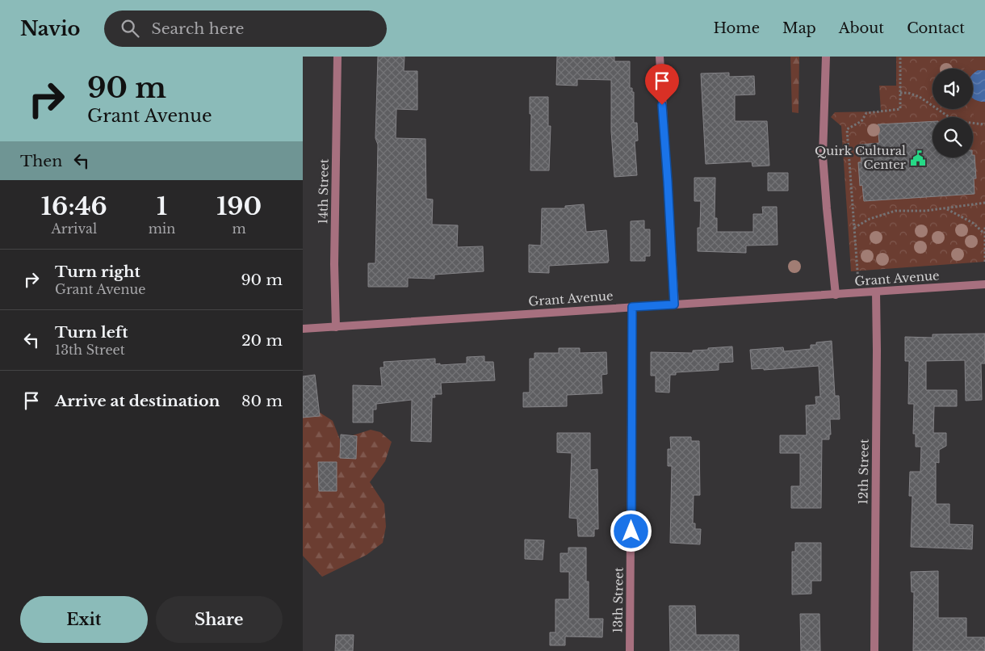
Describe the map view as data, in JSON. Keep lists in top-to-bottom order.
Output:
{
  "streets": {
    "street": [
      "14th Street",
      "Grant Avenue",
      "12th Street",
      "13th Street"
    ]
  },
  "crossings": [
    ["14th Street", "Grant Avenue"],
    ["Grant Avenue", "12th Street"],
    ["Grant Avenue", "13th Street"]
  ],
  "places": {
    "public building": ["Quirk Cultural Center"]
  },
  "page": {
    "header": "Navio",
    "search": "Search here",
    "nav": [
      "Home",
      "Map",
      "About",
      "Contact"
    ],
    "turn": ["90 m", "Grant Avenue"],
    "then": "Then",
    "eta": [
      "16:46",
      "Arrival",
      "1",
      "min",
      "190",
      "m"
    ],
    "list": [
      {
        "name": "Turn right",
        "note": "Grant Avenue",
        "value": "90 m"
      },
      {
        "name": "Turn left",
        "note": "13th Street",
        "value": "20 m"
      },
      {
        "name": "Arrive at destination",
        "value": "80 m"
      }
    ],
    "buttons": ["Exit", "Share"]
  }
}
